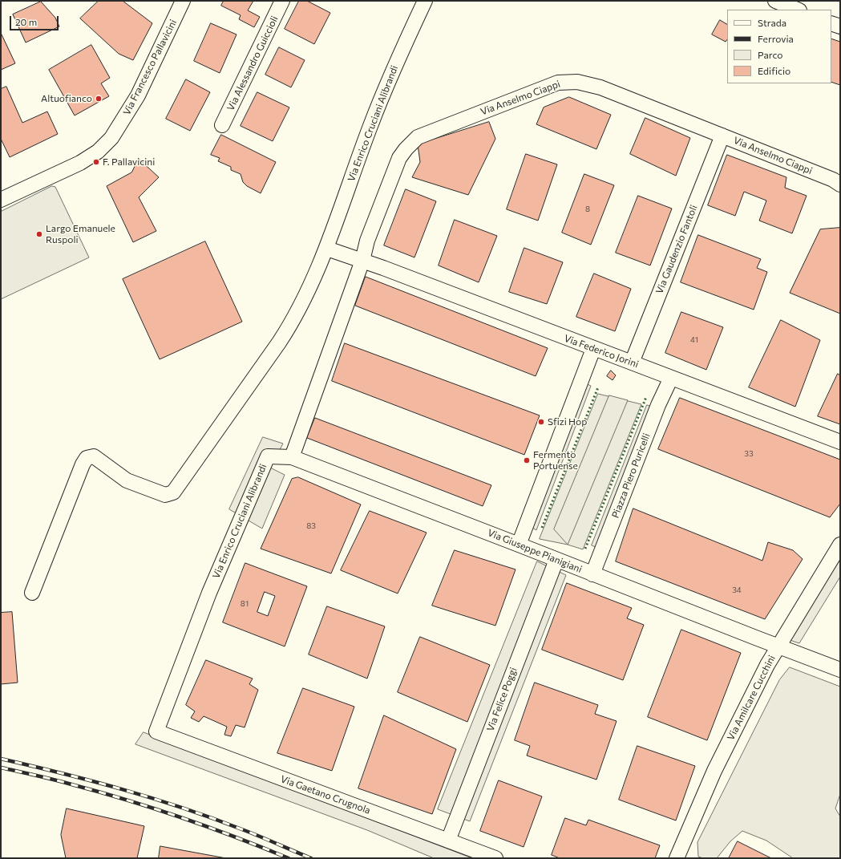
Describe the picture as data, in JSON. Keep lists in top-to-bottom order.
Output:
{
  "streets": {
    "street": [
      "Via Alessandro Guiccioli",
      "Via Francesco Pallavicini",
      "Via Anselmo Ciappi",
      "Via Enrico Cruciani Alibrandi",
      "Via Gaudenzio Fantoli",
      "Via Federico Jorini",
      "Piazza Piero Puricelli",
      "Via Giuseppe Pianigiani",
      "Via Amilcare Cucchini",
      "Via Felice Poggi",
      "Via Gaetano Crugnola"
    ]
  },
  "crossings": [
    ["Via Anselmo Ciappi", "Via Gaudenzio Fantoli"],
    ["Via Anselmo Ciappi", "Via Federico Jorini"],
    ["Via Enrico Cruciani Alibrandi", "Via Giuseppe Pianigiani"],
    ["Via Enrico Cruciani Alibrandi", "Via Gaetano Crugnola"],
    ["Via Gaudenzio Fantoli", "Via Federico Jorini"],
    ["Via Federico Jorini", "Piazza Piero Puricelli"],
    ["Piazza Piero Puricelli", "Via Giuseppe Pianigiani"],
    ["Via Giuseppe Pianigiani", "Via Amilcare Cucchini"],
    ["Via Giuseppe Pianigiani", "Via Felice Poggi"],
    ["Via Felice Poggi", "Via Gaetano Crugnola"]
  ],
  "places": [
    "Altuofianco",
    "F. Pallavicini",
    "Largo Emanuele Ruspoli",
    "Sfizi Hop",
    "Fermento Portuense"
  ],
  "house_numbers": [
    "8",
    "41",
    "33",
    "83",
    "34",
    "81"
  ],
  "legend": [
    "Strada",
    "Ferrovia",
    "Parco",
    "Edificio"
  ],
  "scale_bar": "20 m"
}
